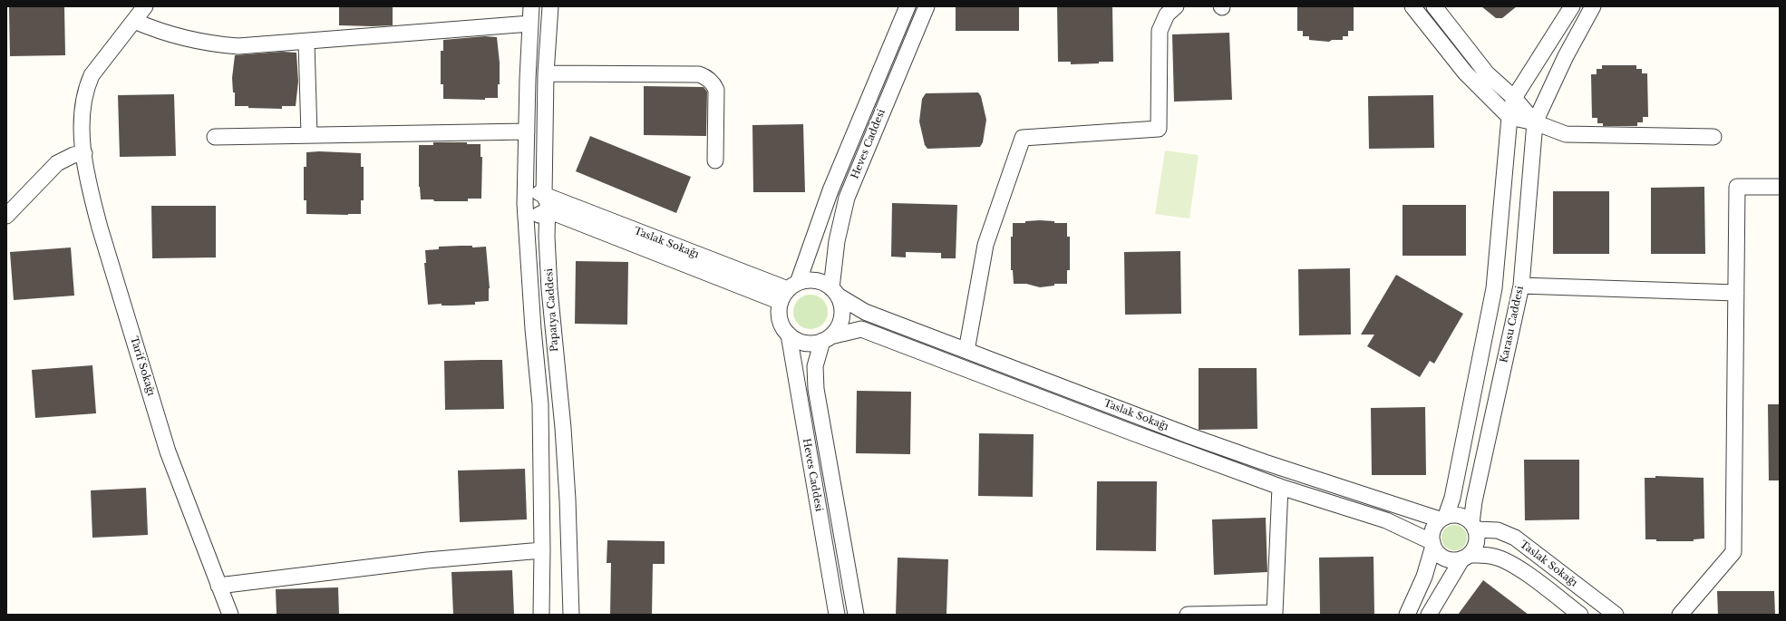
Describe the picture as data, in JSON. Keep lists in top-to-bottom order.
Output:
{
  "streets": {
    "street": [
      "Heves Caddesi",
      "Taslak Sokağı",
      "Papatya Caddesi",
      "Karasu Caddesi",
      "Tarif Sokağı"
    ]
  },
  "crossings": [
    ["Heves Caddesi", "Taslak Sokağı"],
    ["Taslak Sokağı", "Papatya Caddesi"],
    ["Taslak Sokağı", "Karasu Caddesi"]
  ]
}
